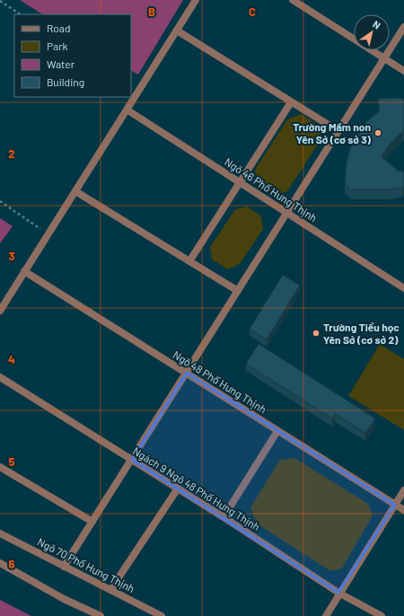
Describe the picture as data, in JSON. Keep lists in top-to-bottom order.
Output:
{
  "streets": {
    "street": [
      "Ngõ 46 Phố Hưng Thịnh",
      "Ngõ 48 Phố Hưng Thịnh",
      "Ngách 9 Ngõ 48 Phố Hưng Thịnh",
      "Ngõ 70 Phố Hưng Thịnh"
    ]
  },
  "places": ["Trường Mầm non Yên Sở (cơ sở 3)", "Trường Tiểu học Yên Sở (cơ sở 2)"],
  "legend": [
    "Road",
    "Park",
    "Water",
    "Building"
  ],
  "north": "top right",
  "grid": {
    "columns": ["B", "C"],
    "rows": [
      "2",
      "3",
      "4",
      "5",
      "6"
    ]
  }
}
